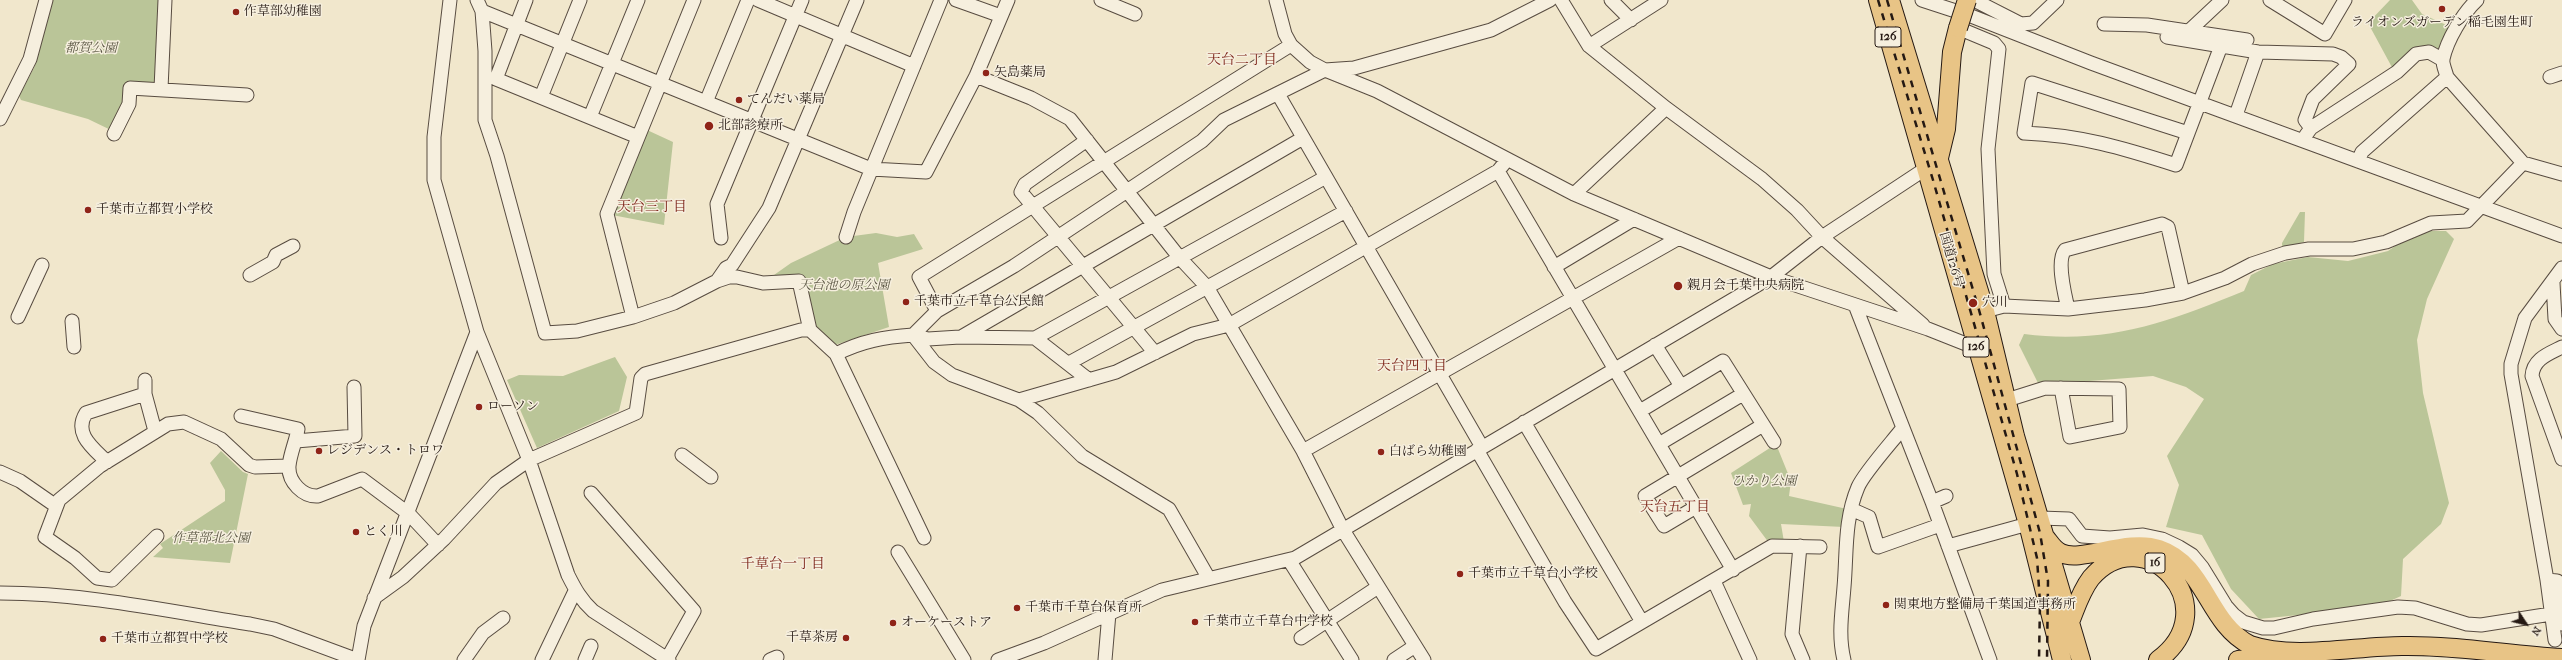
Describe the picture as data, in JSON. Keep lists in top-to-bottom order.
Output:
{
  "streets": {
    "highway": ["126", "国道126号", "16"]
  },
  "crossings": [
    ["国道126号", "16"]
  ],
  "districts": [
    "天台二丁目",
    "天台三丁目",
    "天台四丁目",
    "天台五丁目",
    "千草台一丁目"
  ],
  "parks": [
    "都賀公園",
    "天台池の原公園",
    "ひかり公園",
    "作草部北公園"
  ],
  "places": [
    "ライオンズガーデン稲毛園生町",
    "作草部幼稚園",
    "矢島薬局",
    "てんだい薬局",
    "北部診療所",
    "千葉市立都賀小学校",
    "親月会千葉中央病院",
    "千葉市立千草台公民館",
    "穴川",
    "ローソン",
    "レジデンス・トロワ",
    "白ばら幼稚園",
    "とく川",
    "千葉市立千草台小学校",
    "関東地方整備局千葉国道事務所",
    "千葉市千草台保育所",
    "千葉市立千草台中学校",
    "オーケーストア",
    "千草茶房",
    "千葉市立都賀中学校"
  ],
  "north": "bottom right"
}
